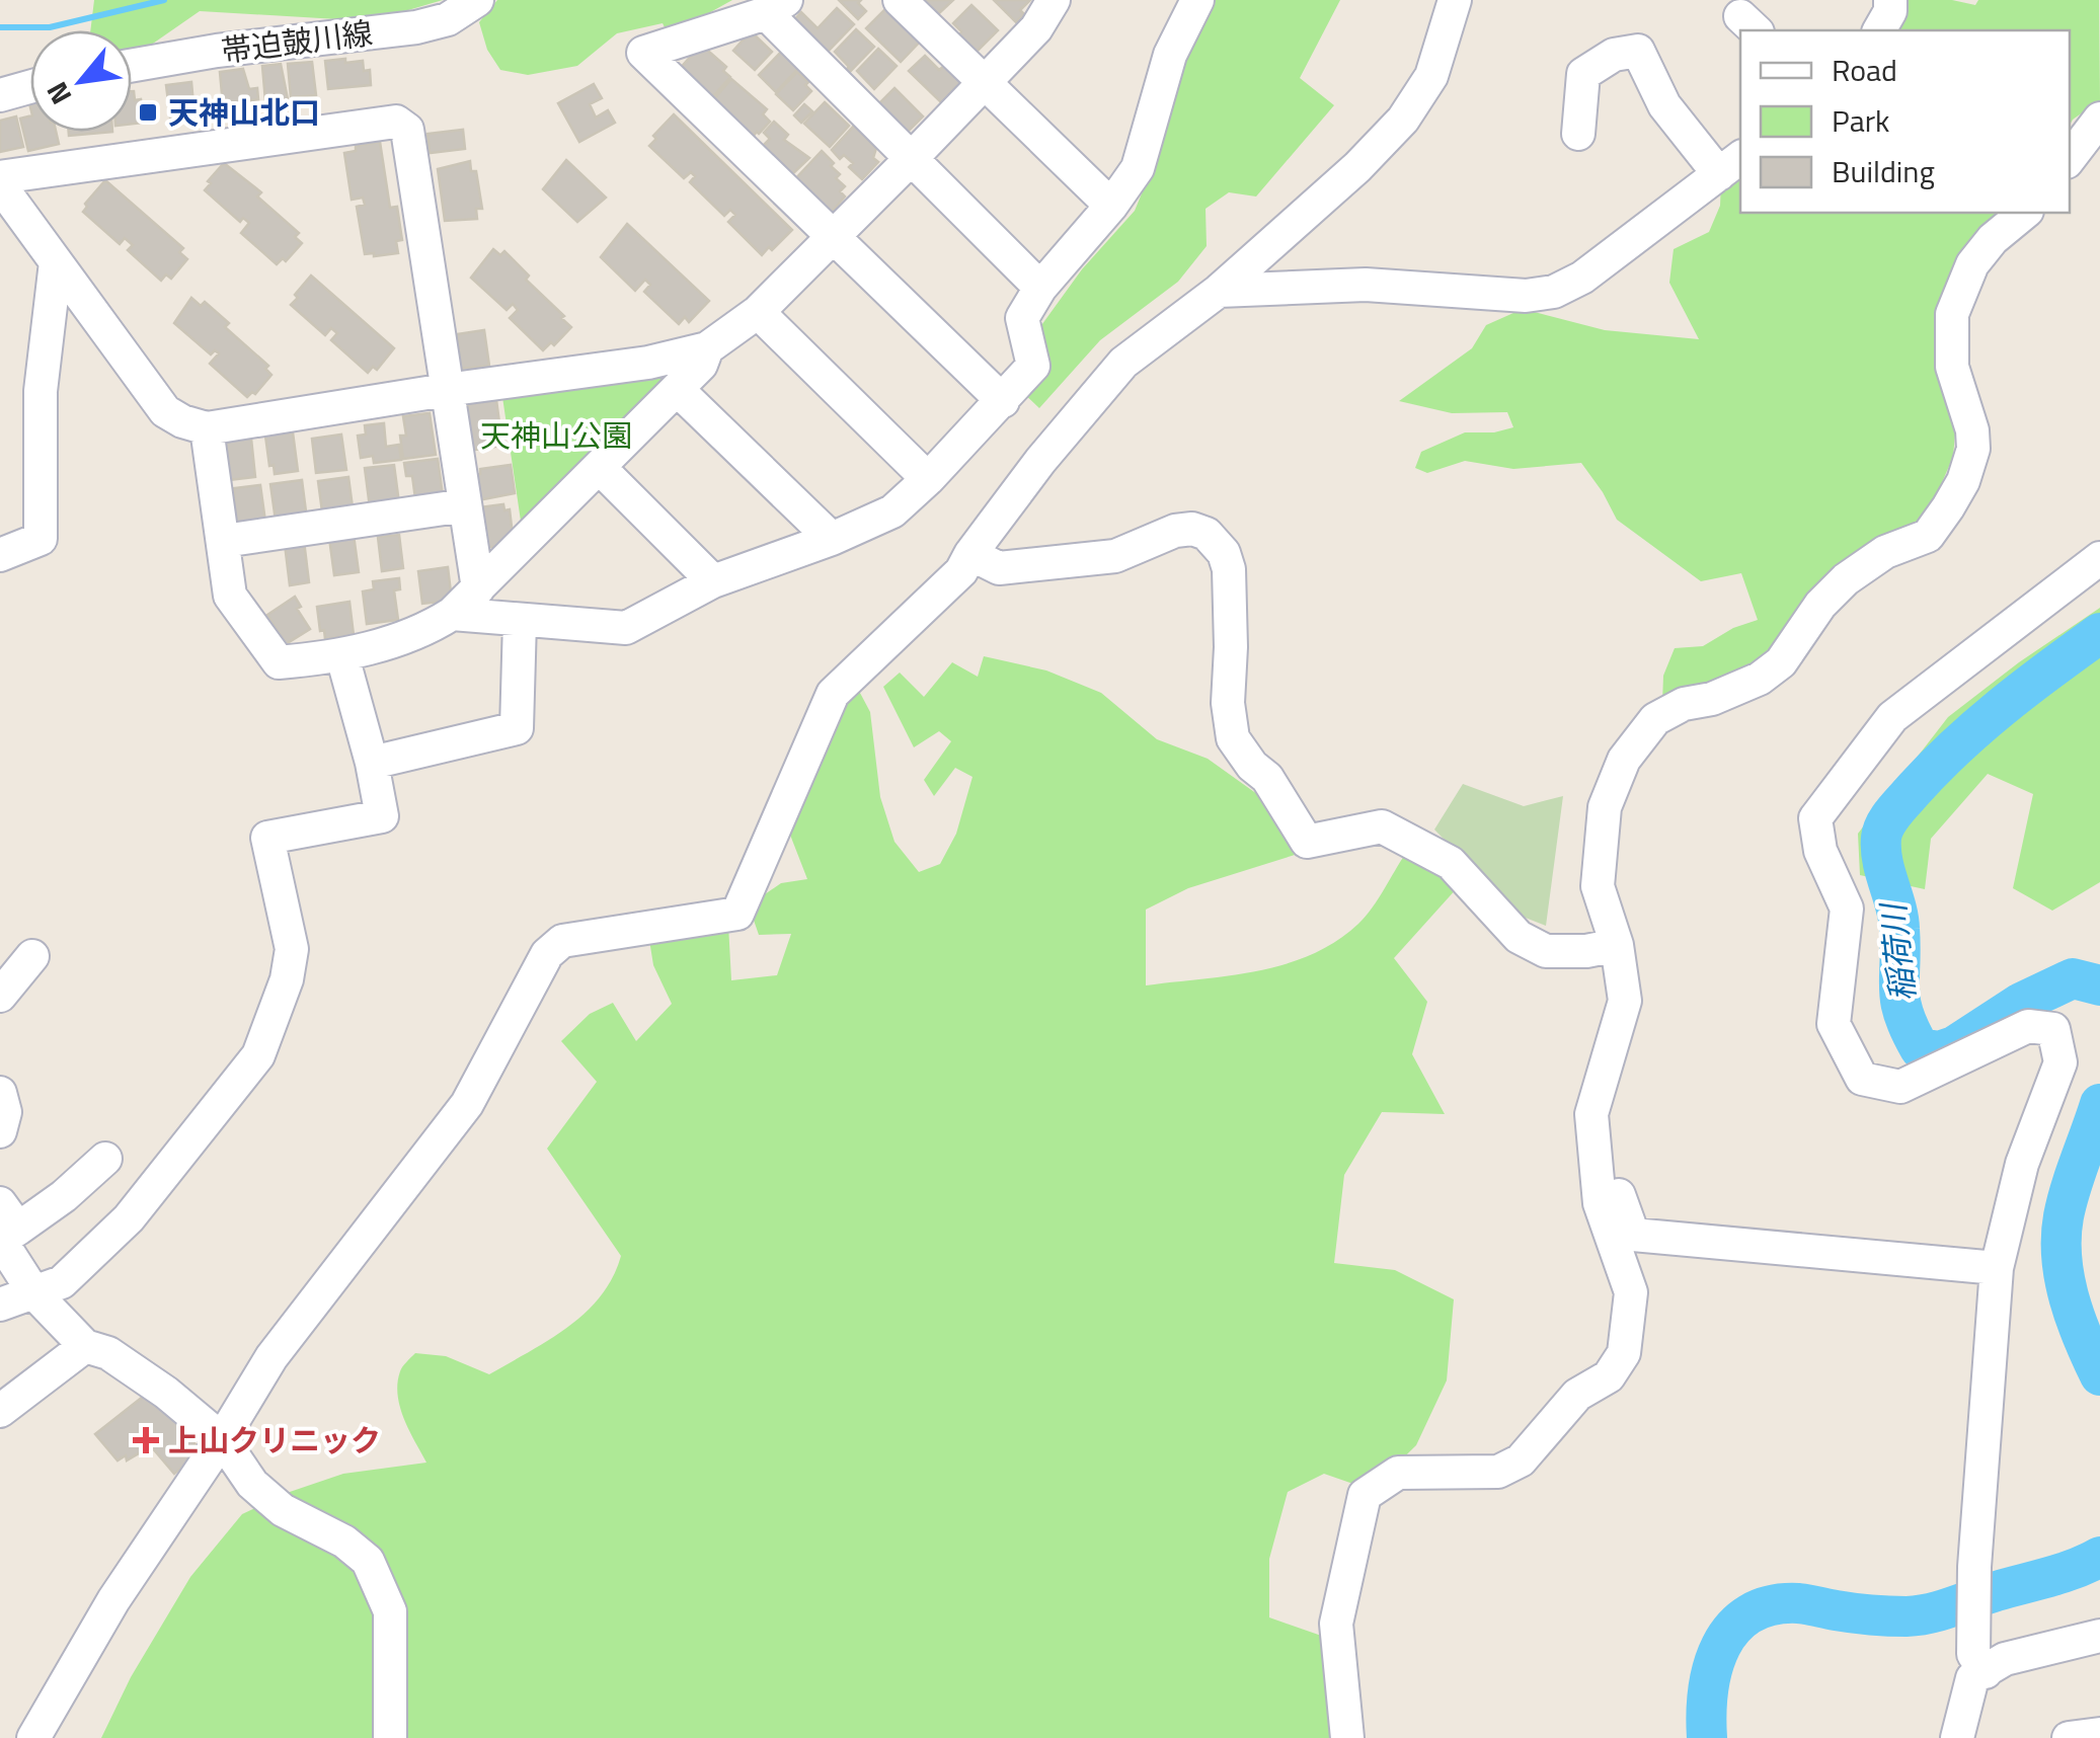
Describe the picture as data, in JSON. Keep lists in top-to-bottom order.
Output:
{
  "streets": {
    "street": ["帯迫皷川線"]
  },
  "water": ["稲荷川"],
  "parks": ["天神山公園"],
  "places": {
    "transit": ["天神山北口"],
    "health": ["上山クリニック"]
  },
  "legend": ["Road", "Park", "Building"],
  "north": "bottom left"
}
